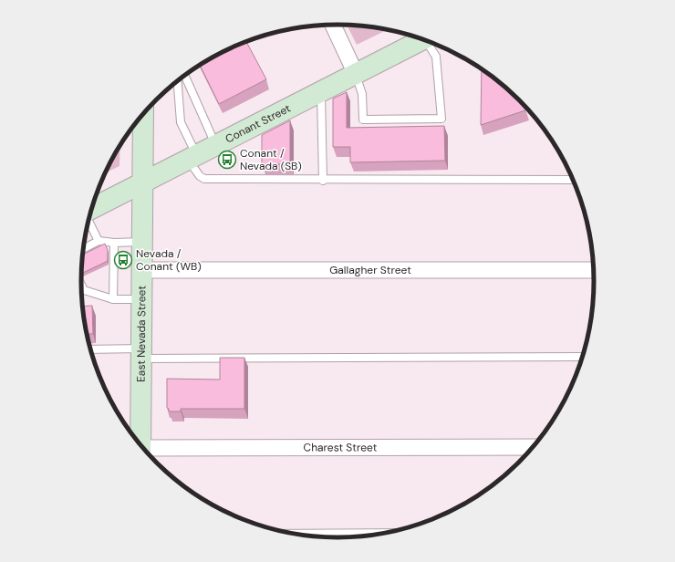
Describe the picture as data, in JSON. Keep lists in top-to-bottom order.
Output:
{
  "streets": {
    "main road": ["Conant Street", "East Nevada Street"],
    "street": ["Gallagher Street", "Charest Street"]
  },
  "crossings": [
    ["Conant Street", "East Nevada Street"],
    ["Gallagher Street", "East Nevada Street"]
  ],
  "places": {
    "bus stop": ["Conant / Nevada (SB)", "Nevada / Conant (WB)"]
  }
}
